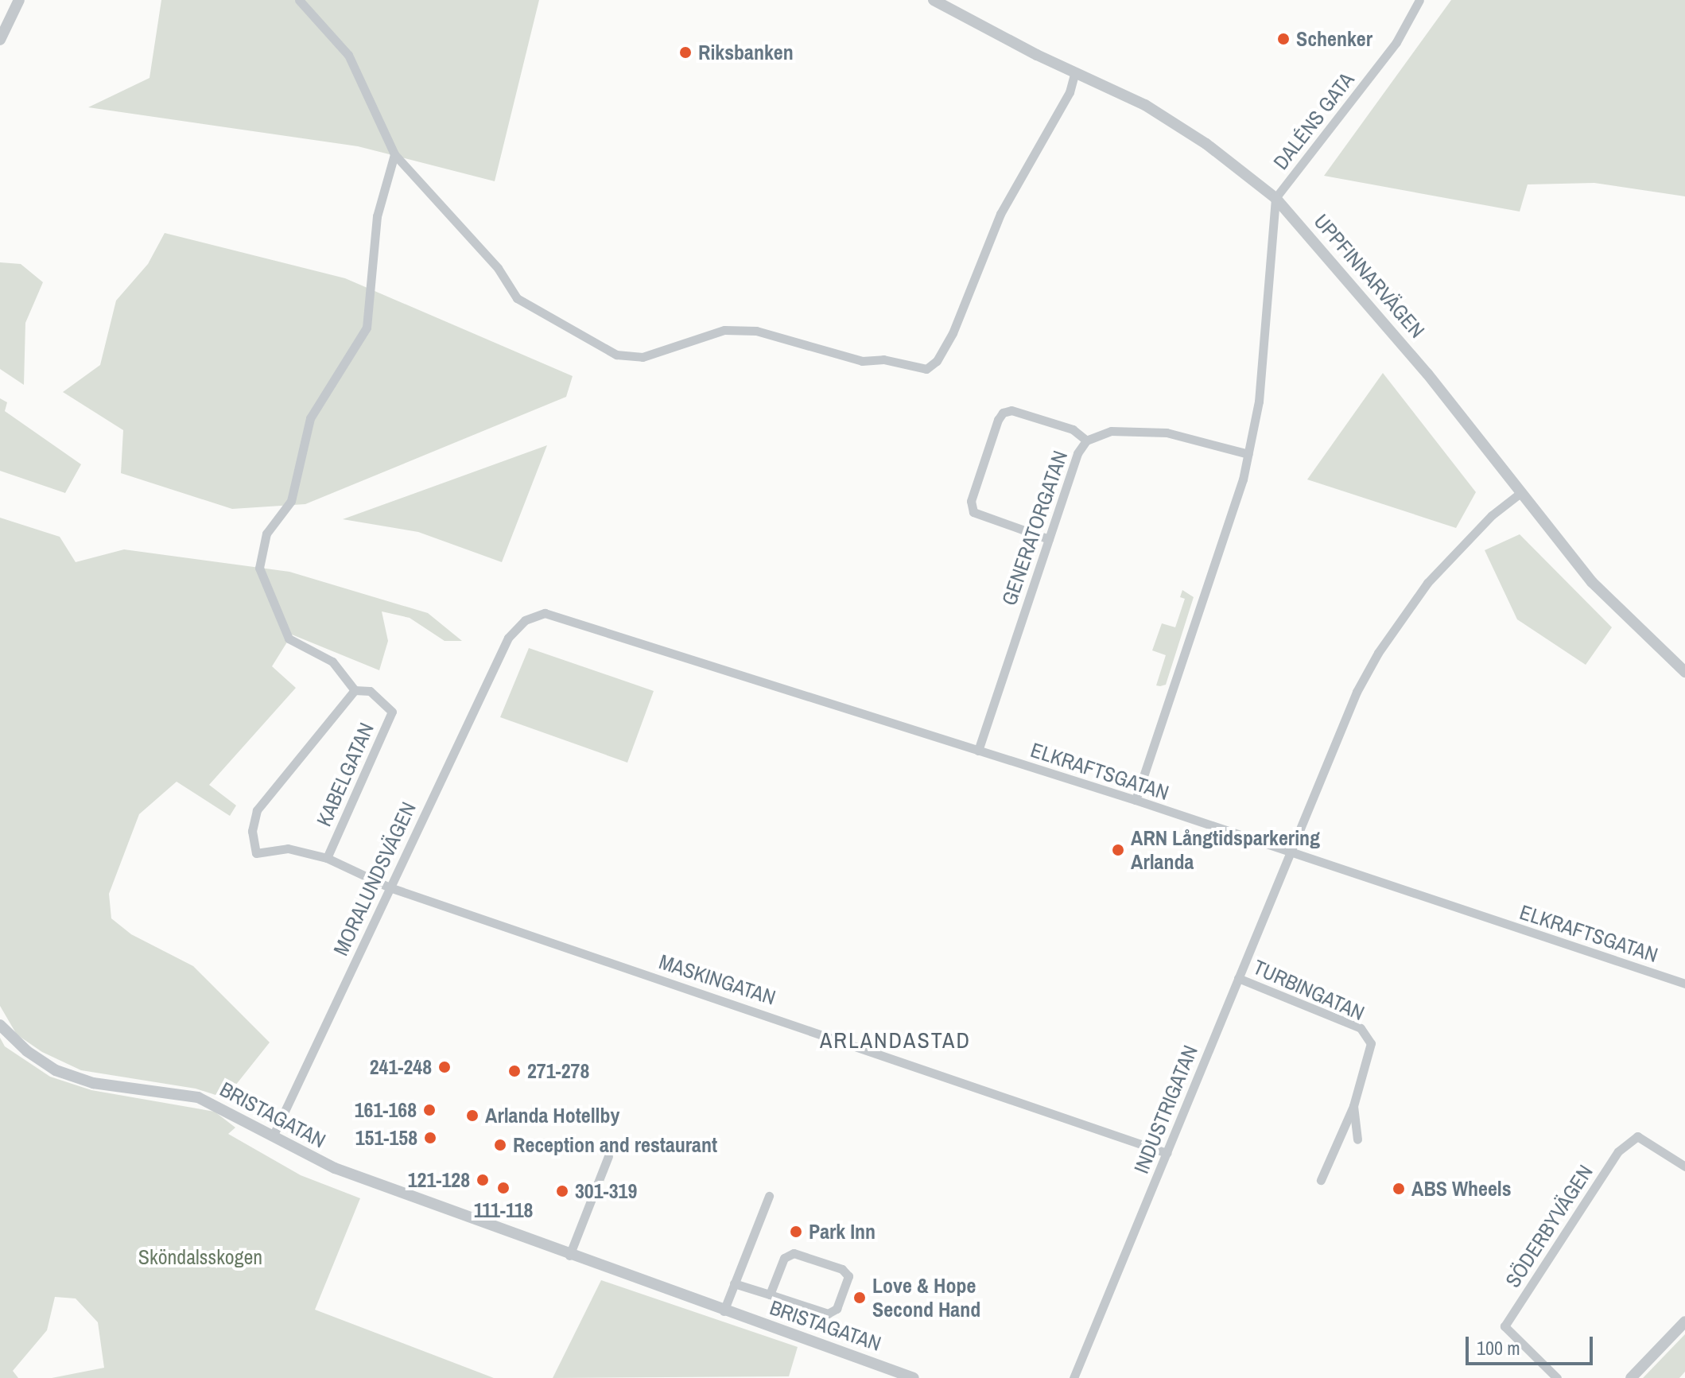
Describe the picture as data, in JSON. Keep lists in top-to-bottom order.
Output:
{
  "streets": {
    "street": [
      "DALÉNS GATA",
      "UPPFINNARVÄGEN",
      "GENERATORGATAN",
      "ELKRAFTSGATAN",
      "KABELGATAN",
      "MORALUNDSVÄGEN",
      "MASKINGATAN",
      "TURBINGATAN",
      "INDUSTRIGATAN",
      "BRISTAGATAN",
      "SÖDERBYVÄGEN"
    ]
  },
  "crossings": [
    ["DALÉNS GATA", "UPPFINNARVÄGEN"],
    ["UPPFINNARVÄGEN", "INDUSTRIGATAN"],
    ["GENERATORGATAN", "ELKRAFTSGATAN"],
    ["ELKRAFTSGATAN", "MORALUNDSVÄGEN"],
    ["ELKRAFTSGATAN", "INDUSTRIGATAN"],
    ["KABELGATAN", "MASKINGATAN"],
    ["MORALUNDSVÄGEN", "MASKINGATAN"],
    ["MORALUNDSVÄGEN", "BRISTAGATAN"],
    ["MASKINGATAN", "INDUSTRIGATAN"],
    ["TURBINGATAN", "INDUSTRIGATAN"]
  ],
  "districts": ["ARLANDASTAD"],
  "parks": ["Sköndalsskogen"],
  "places": [
    "Schenker",
    "Riksbanken",
    "ARN Långtidsparkering Arlanda",
    "241-248",
    "271-278",
    "161-168",
    "Arlanda Hotellby",
    "151-158",
    "Reception and restaurant",
    "121-128",
    "111-118",
    "ABS Wheels",
    "301-319",
    "Park Inn",
    "Love & Hope Second Hand"
  ],
  "scale_bar": "100 m"
}
